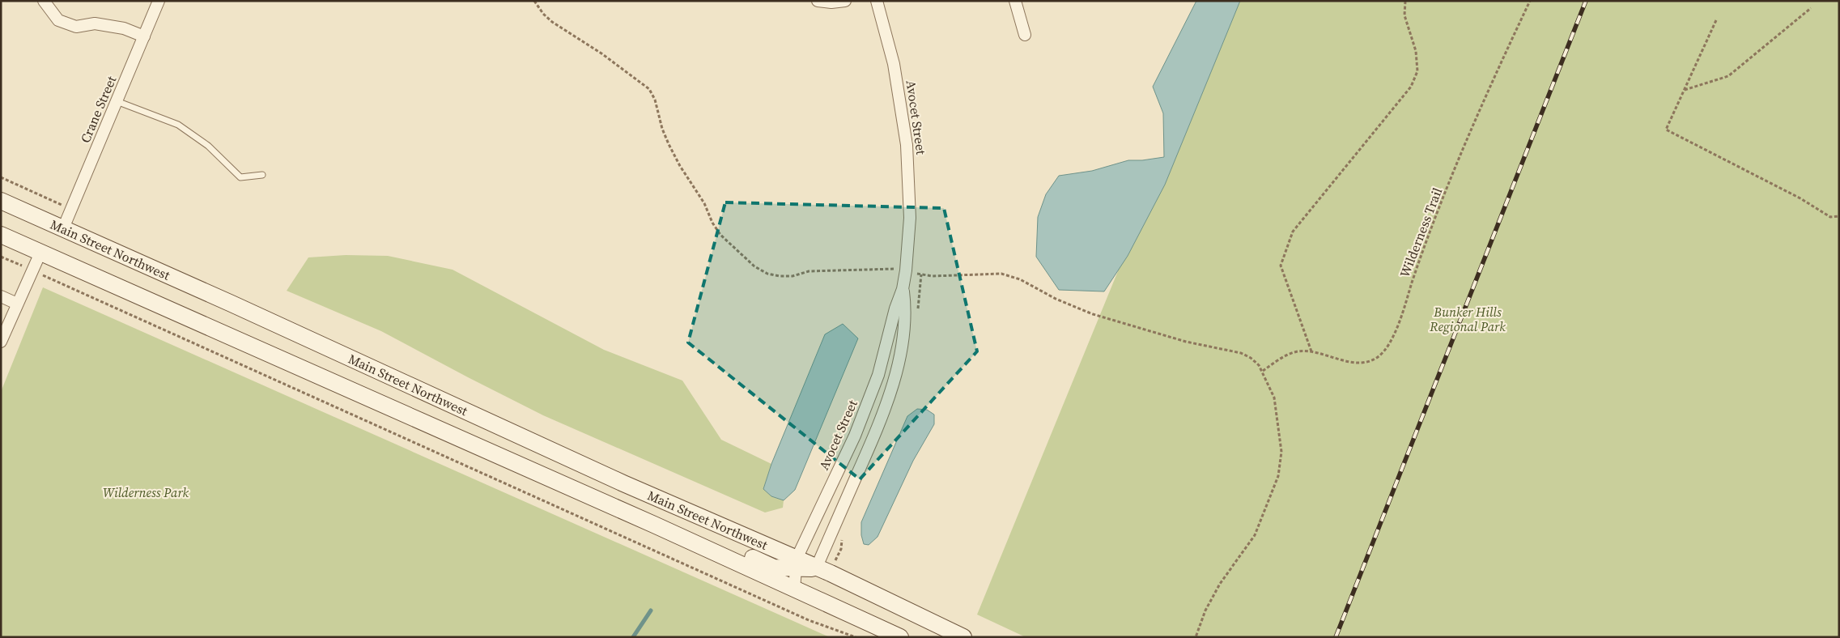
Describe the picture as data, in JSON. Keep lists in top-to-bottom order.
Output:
{
  "streets": {
    "main road": ["Main Street Northwest"],
    "street": ["Crane Street", "Avocet Street"],
    "path": ["Wilderness Trail"]
  },
  "crossings": [
    ["Crane Street", "Main Street Northwest"],
    ["Avocet Street", "Main Street Northwest"]
  ],
  "parks": ["Bunker Hills Regional Park", "Wilderness Park"]
}
